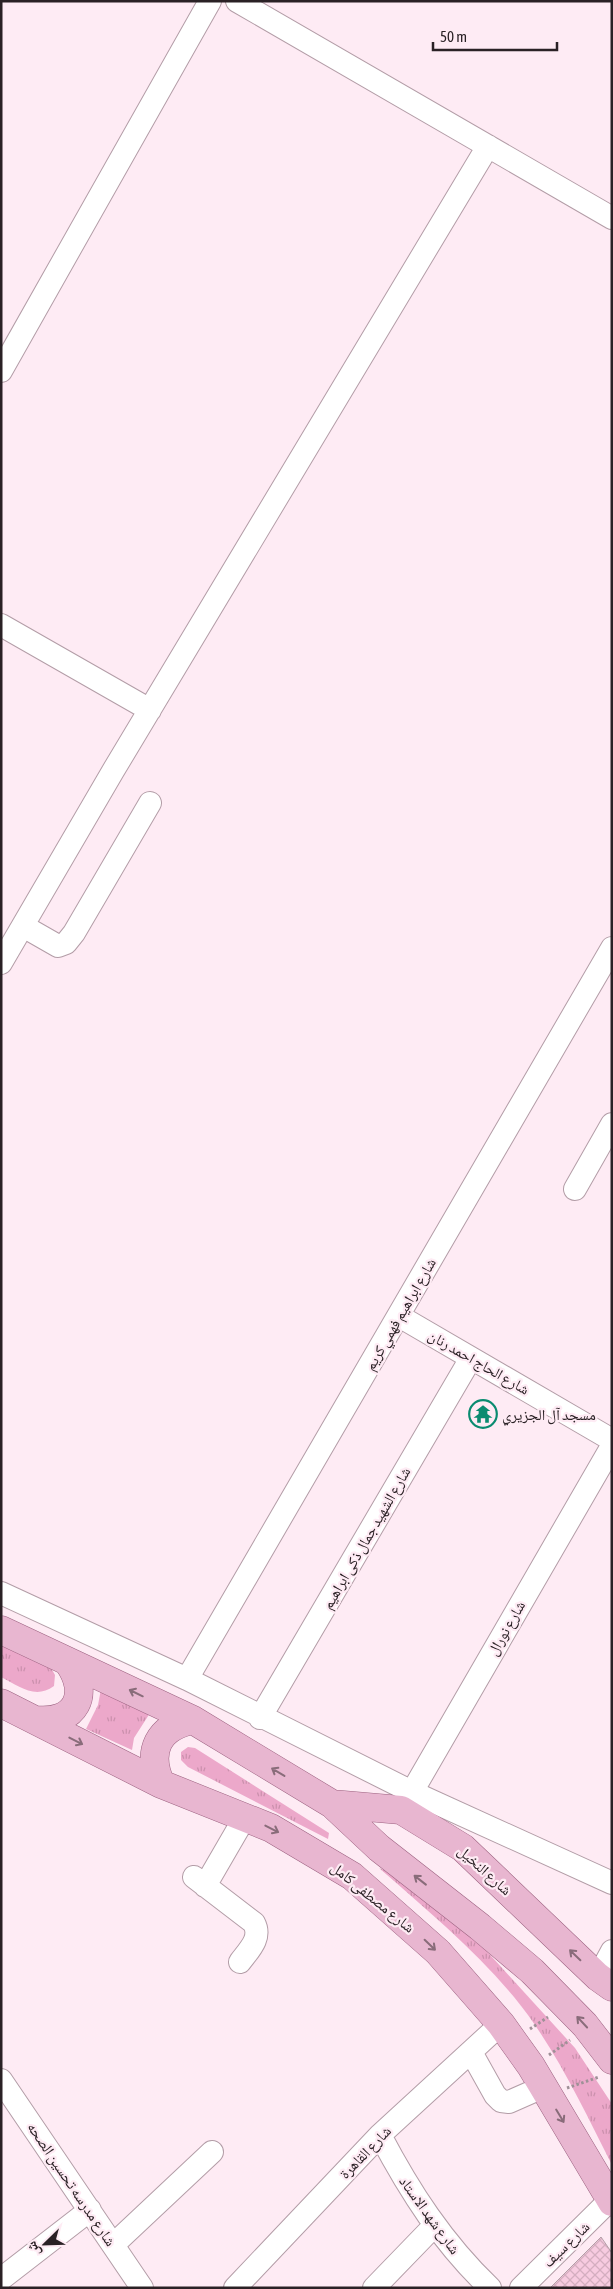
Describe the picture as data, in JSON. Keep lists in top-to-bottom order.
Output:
{
  "streets": {
    "main road": ["شارع النخيل", "شارع مصطفى كامل"],
    "street": [
      "شارع ابراهيم فهمي كريم",
      "شارع الحاج احمد رنان",
      "شارع الشهيد جمال ذكى ابراهيم",
      "شارع نورال",
      "شارع القاهرة",
      "شارع مدرسه تحسين الصحه",
      "شارع شهد الاستاد",
      "شارع سيف"
    ]
  },
  "crossings": [
    ["شارع ابراهيم فهمي كريم", "شارع الحاج احمد رنان"],
    ["شارع الحاج احمد رنان", "شارع الشهيد جمال ذكى ابراهيم"],
    ["شارع نورال", "شارع النخيل"],
    ["شارع مصطفى كامل", "شارع القاهرة"],
    ["شارع مصطفى كامل", "شارع سيف"],
    ["شارع القاهرة", "شارع شهد الاستاد"]
  ],
  "places": {
    "temple": ["مسجد آل الجزيري"]
  },
  "scale_bar": "50 m",
  "north": "bottom left"
}
